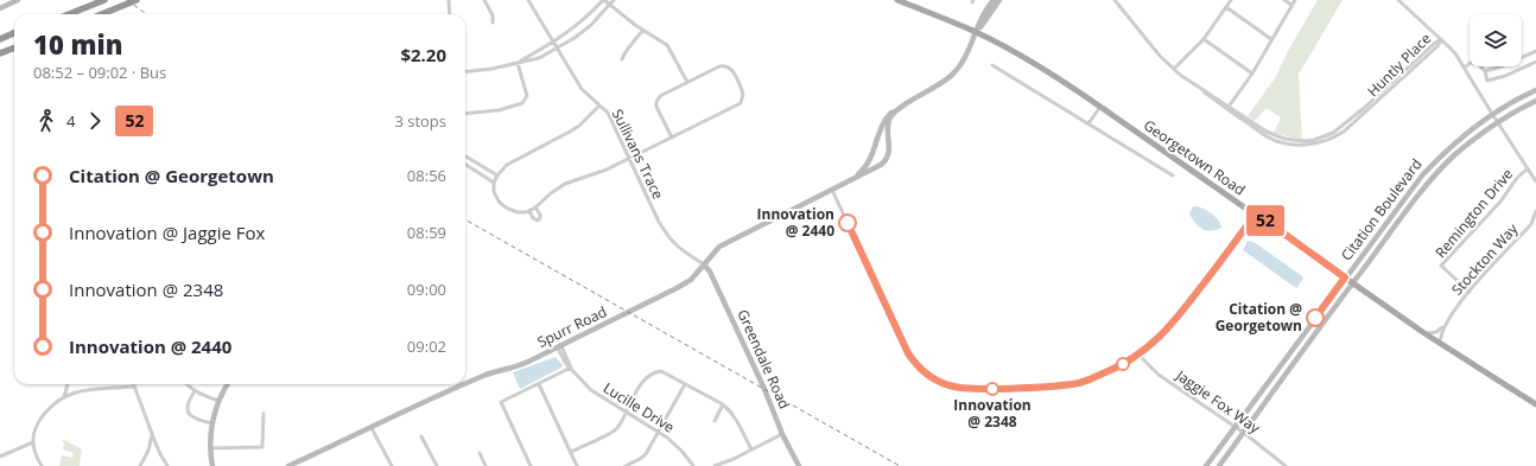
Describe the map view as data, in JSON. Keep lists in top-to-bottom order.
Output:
{
  "streets": {
    "main road": ["Georgetown Road"],
    "street": [
      "Huntly Place",
      "Sullivans Trace",
      "Citation Boulevard",
      "Remington Drive",
      "Stockton Way",
      "Spurr Road",
      "Greendale Road",
      "Jaggie Fox Way",
      "Lucille Drive"
    ]
  },
  "crossings": [
    ["Sullivans Trace", "Spurr Road"],
    ["Sullivans Trace", "Greendale Road"],
    ["Georgetown Road", "Citation Boulevard"],
    ["Georgetown Road", "Stockton Way"],
    ["Georgetown Road", "Spurr Road"],
    ["Citation Boulevard", "Jaggie Fox Way"],
    ["Remington Drive", "Stockton Way"],
    ["Spurr Road", "Greendale Road"],
    ["Spurr Road", "Lucille Drive"]
  ],
  "places": ["Innovation @ 2440", "Citation @ Georgetown", "Innovation @ 2348"],
  "lines": ["bus line 52"],
  "page": {
    "on_map": "52",
    "heading": ["10 min", "08:52 – 09:02 · Bus", "$2.20"],
    "legs": ["4", "52", "3 stops"],
    "list": [
      {
        "name": "Citation @ Georgetown",
        "value": "08:56"
      },
      {
        "name": "Innovation @ Jaggie Fox",
        "value": "08:59"
      },
      {
        "name": "Innovation @ 2348",
        "value": "09:00"
      },
      {
        "name": "Innovation @ 2440",
        "value": "09:02"
      }
    ]
  }
}
